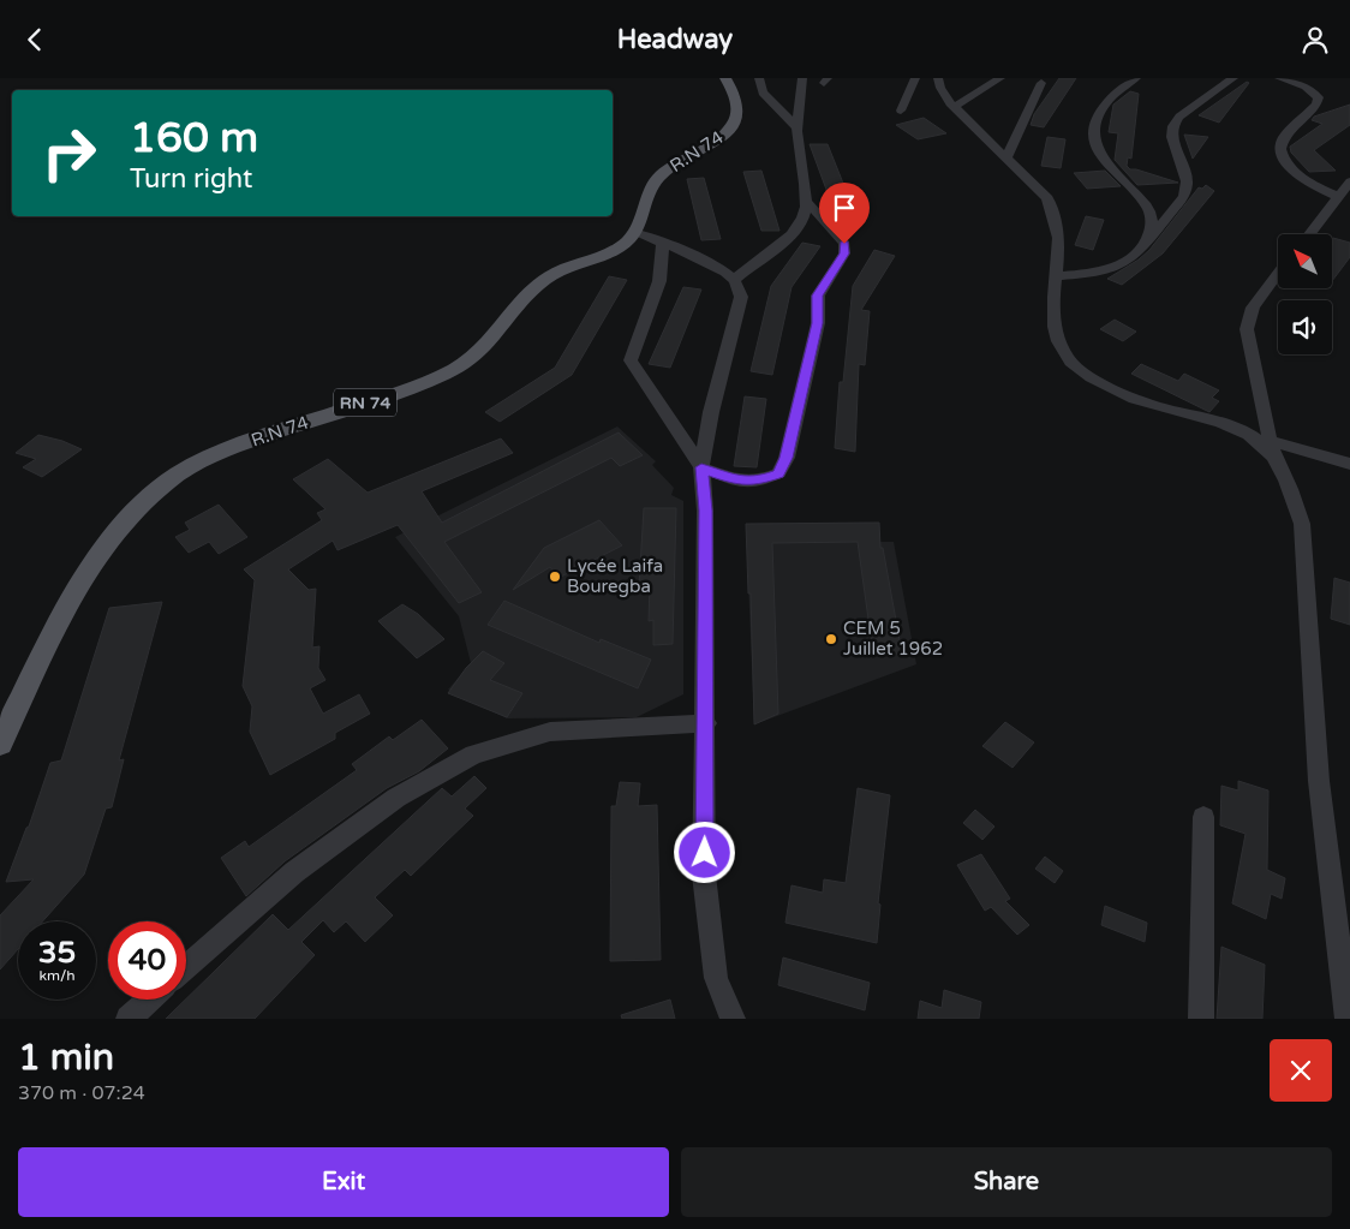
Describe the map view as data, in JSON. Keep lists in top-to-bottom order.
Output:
{
  "streets": {
    "main road": ["R.N 74", "RN 74"]
  },
  "places": ["Lycée Laifa Bouregba", "CEM 5 Juillet 1962"],
  "north": "top left",
  "page": {
    "header": "Headway",
    "turn": ["160 m", "Turn right"],
    "speed": "35 km/h",
    "limit": "40",
    "heading": ["1 min", "370 m · 07:24"],
    "buttons": ["Exit", "Share"]
  }
}
